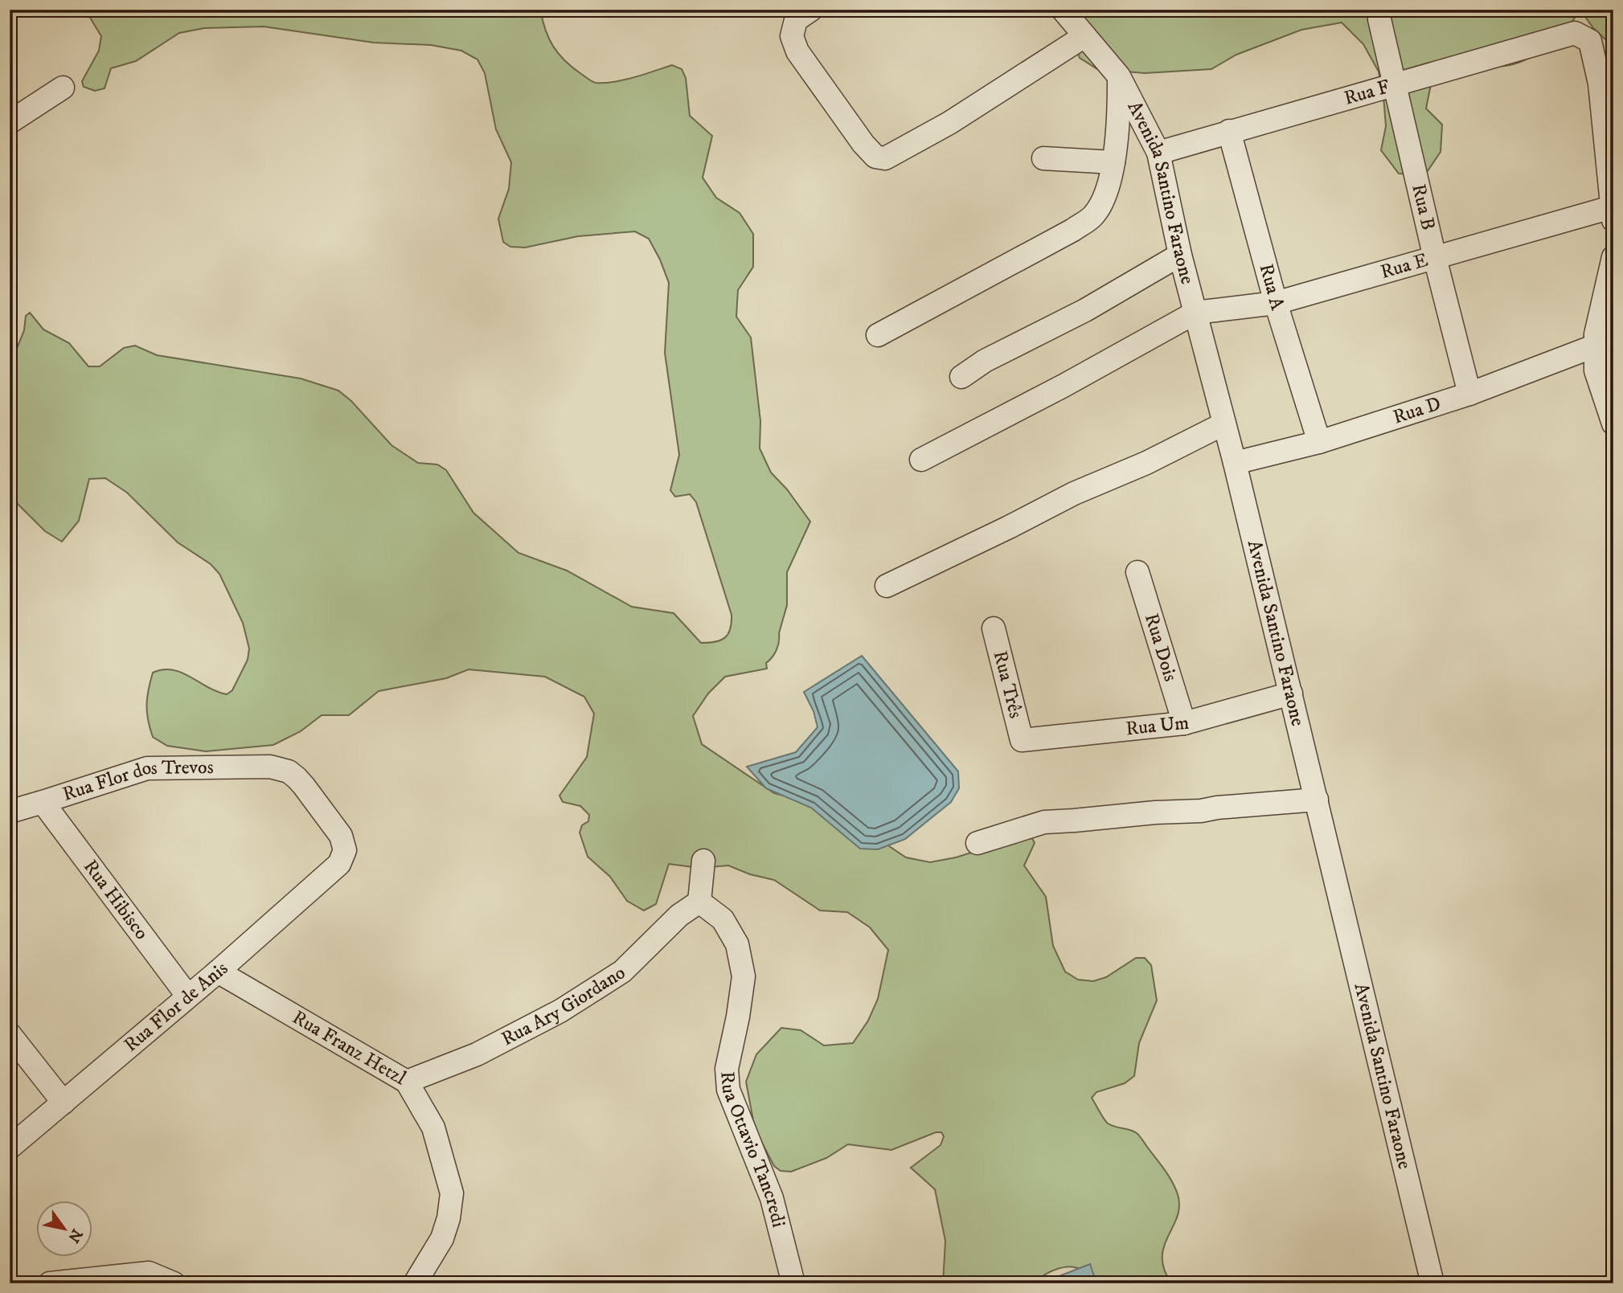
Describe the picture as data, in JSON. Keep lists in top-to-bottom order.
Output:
{
  "streets": {
    "street": [
      "Rua F",
      "Avenida Santino Faraone",
      "Rua B",
      "Rua E",
      "Rua A",
      "Rua D",
      "Rua Dois",
      "Rua Três",
      "Rua Um",
      "Rua Flor dos Trevos",
      "Rua Hibisco",
      "Rua Ary Giordano",
      "Rua Flor de Anis",
      "Rua Franz Hetzl",
      "Rua Ottavio Tancredi"
    ]
  },
  "crossings": [
    ["Rua F", "Avenida Santino Faraone"],
    ["Rua F", "Rua B"],
    ["Rua F", "Rua E"],
    ["Rua F", "Rua A"],
    ["Avenida Santino Faraone", "Rua E"],
    ["Avenida Santino Faraone", "Rua D"],
    ["Avenida Santino Faraone", "Rua Um"],
    ["Rua B", "Rua E"],
    ["Rua B", "Rua D"],
    ["Rua E", "Rua A"],
    ["Rua A", "Rua D"],
    ["Rua Dois", "Rua Um"],
    ["Rua Três", "Rua Um"],
    ["Rua Flor dos Trevos", "Rua Hibisco"],
    ["Rua Flor dos Trevos", "Rua Flor de Anis"],
    ["Rua Hibisco", "Rua Flor de Anis"],
    ["Rua Ary Giordano", "Rua Franz Hetzl"],
    ["Rua Ary Giordano", "Rua Ottavio Tancredi"],
    ["Rua Flor de Anis", "Rua Franz Hetzl"]
  ],
  "north": "bottom right"
}
